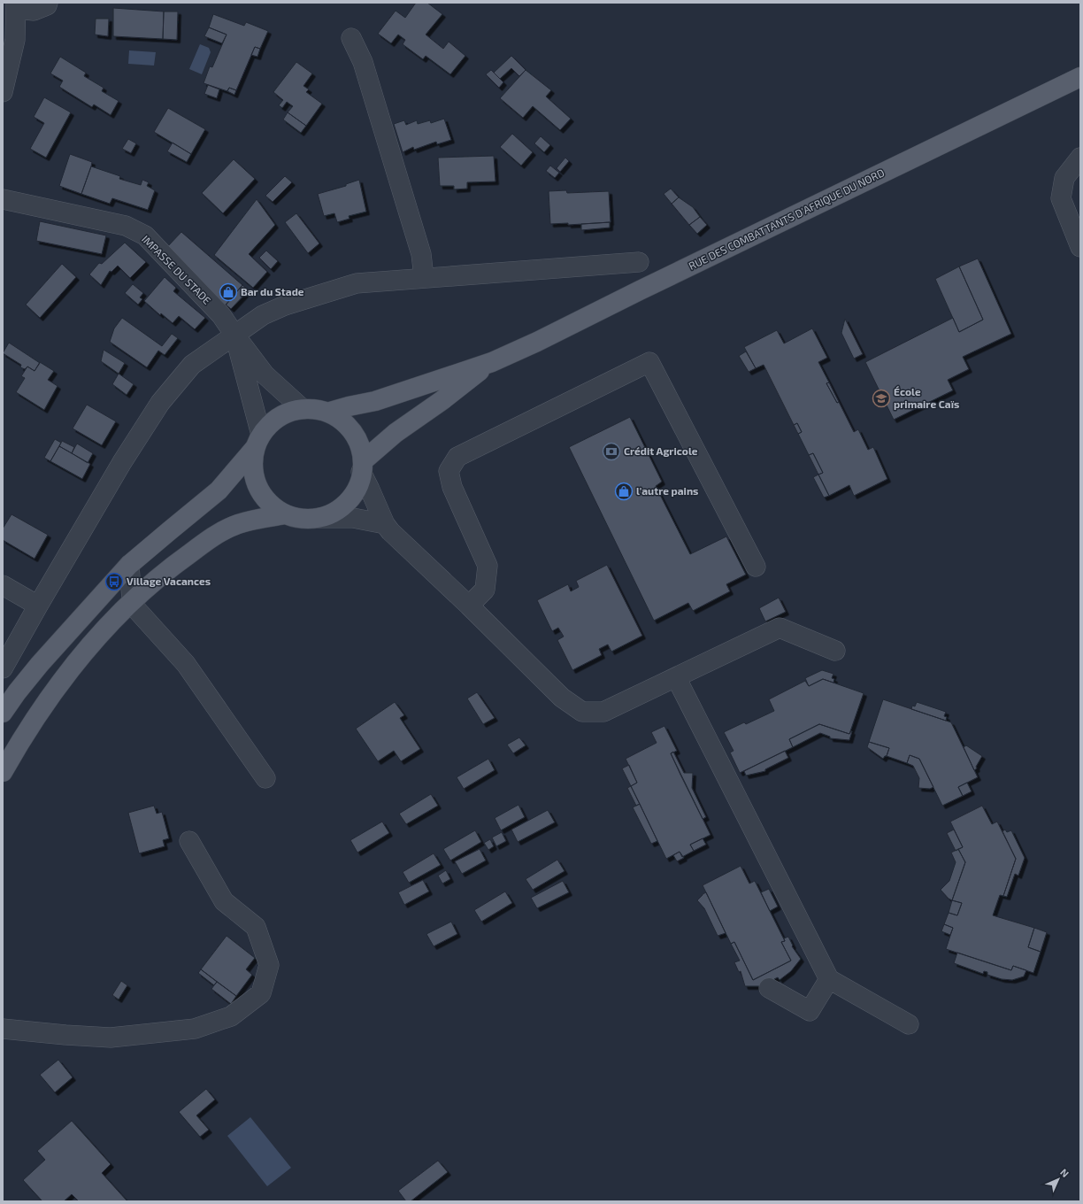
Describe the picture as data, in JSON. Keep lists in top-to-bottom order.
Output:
{
  "streets": {
    "main road": ["RUE DES COMBATTANTS D'AFRIQUE DU NORD"],
    "street": ["IMPASSE DU STADE"]
  },
  "crossings": [
    ["RUE DES COMBATTANTS D'AFRIQUE DU NORD", "IMPASSE DU STADE"]
  ],
  "places": {
    "shop": ["Bar du Stade", "l'autre pains"],
    "school or university": ["École primaire Caïs"],
    "bank": ["Crédit Agricole"],
    "bus stop": ["Village Vacances"]
  },
  "north": "top right"
}
